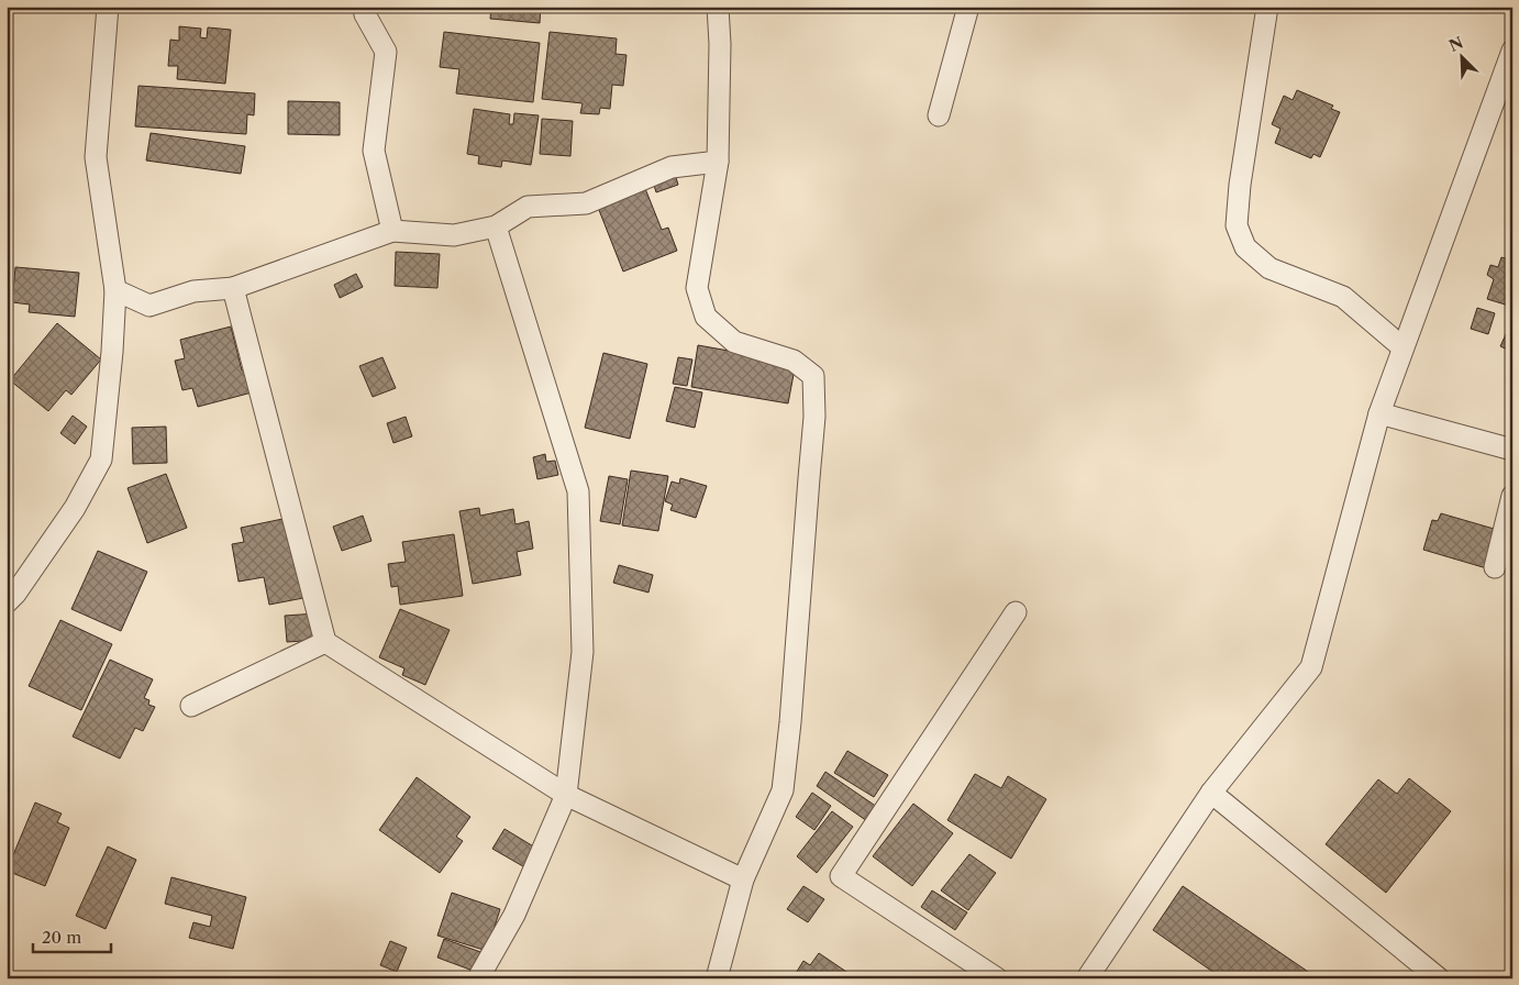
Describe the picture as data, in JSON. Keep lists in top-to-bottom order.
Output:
{
  "scale_bar": "20 m",
  "north": "top left"
}
